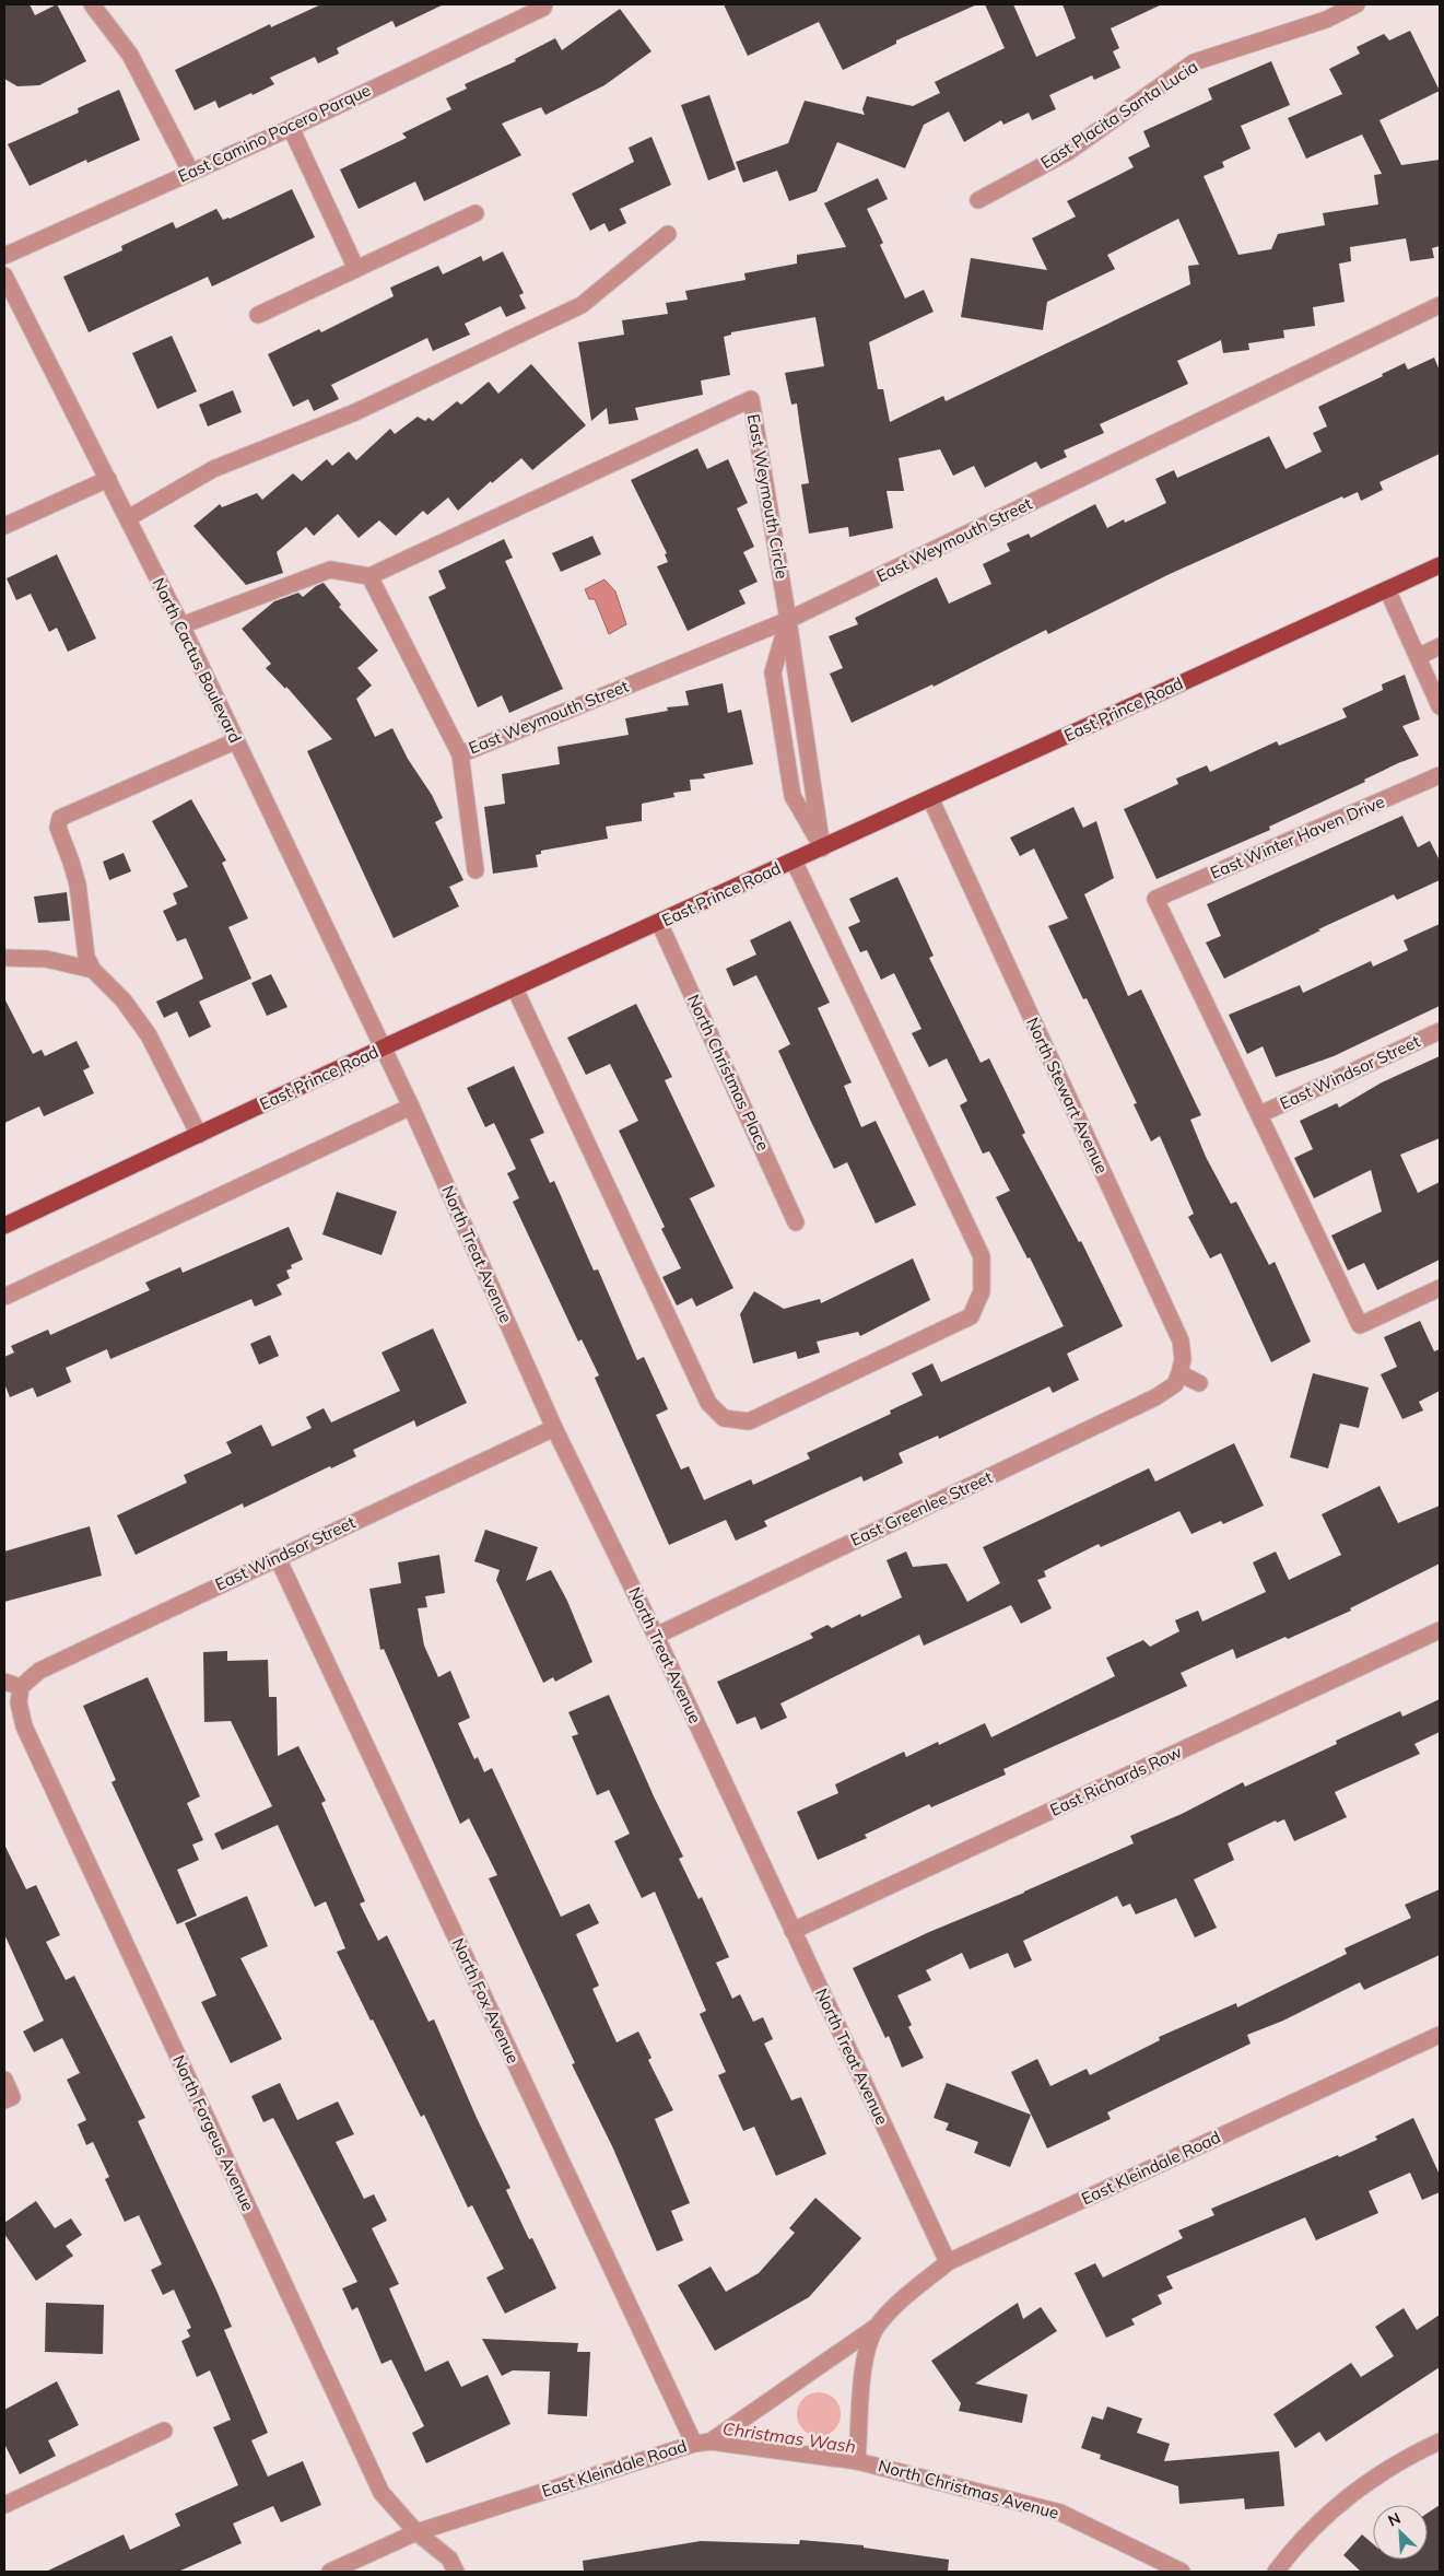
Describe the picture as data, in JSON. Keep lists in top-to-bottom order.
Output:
{
  "streets": {
    "main road": ["East Prince Road"],
    "street": [
      "East Placita Santa Lucia",
      "East Camino Pocero Parque",
      "East Weymouth Circle",
      "East Weymouth Street",
      "North Cactus Boulevard",
      "East Winter Haven Drive",
      "North Christmas Place",
      "East Windsor Street",
      "North Stewart Avenue",
      "North Treat Avenue",
      "East Greenlee Street",
      "East Richards Row",
      "North Fox Avenue",
      "North Forgeus Avenue",
      "East Kleindale Road",
      "North Christmas Avenue"
    ]
  },
  "crossings": [
    ["East Weymouth Circle", "East Weymouth Street"],
    ["North Cactus Boulevard", "East Prince Road"],
    ["North Cactus Boulevard", "North Treat Avenue"],
    ["East Prince Road", "North Christmas Place"],
    ["East Prince Road", "North Stewart Avenue"],
    ["East Prince Road", "North Treat Avenue"],
    ["East Winter Haven Drive", "East Windsor Street"],
    ["East Windsor Street", "North Treat Avenue"],
    ["East Windsor Street", "North Fox Avenue"],
    ["East Windsor Street", "North Forgeus Avenue"],
    ["North Stewart Avenue", "East Greenlee Street"],
    ["North Treat Avenue", "East Greenlee Street"],
    ["North Treat Avenue", "East Richards Row"],
    ["North Treat Avenue", "East Kleindale Road"],
    ["North Fox Avenue", "East Kleindale Road"],
    ["North Forgeus Avenue", "East Kleindale Road"],
    ["East Kleindale Road", "North Christmas Avenue"]
  ],
  "water": ["Christmas Wash"],
  "north": "top left"
}
